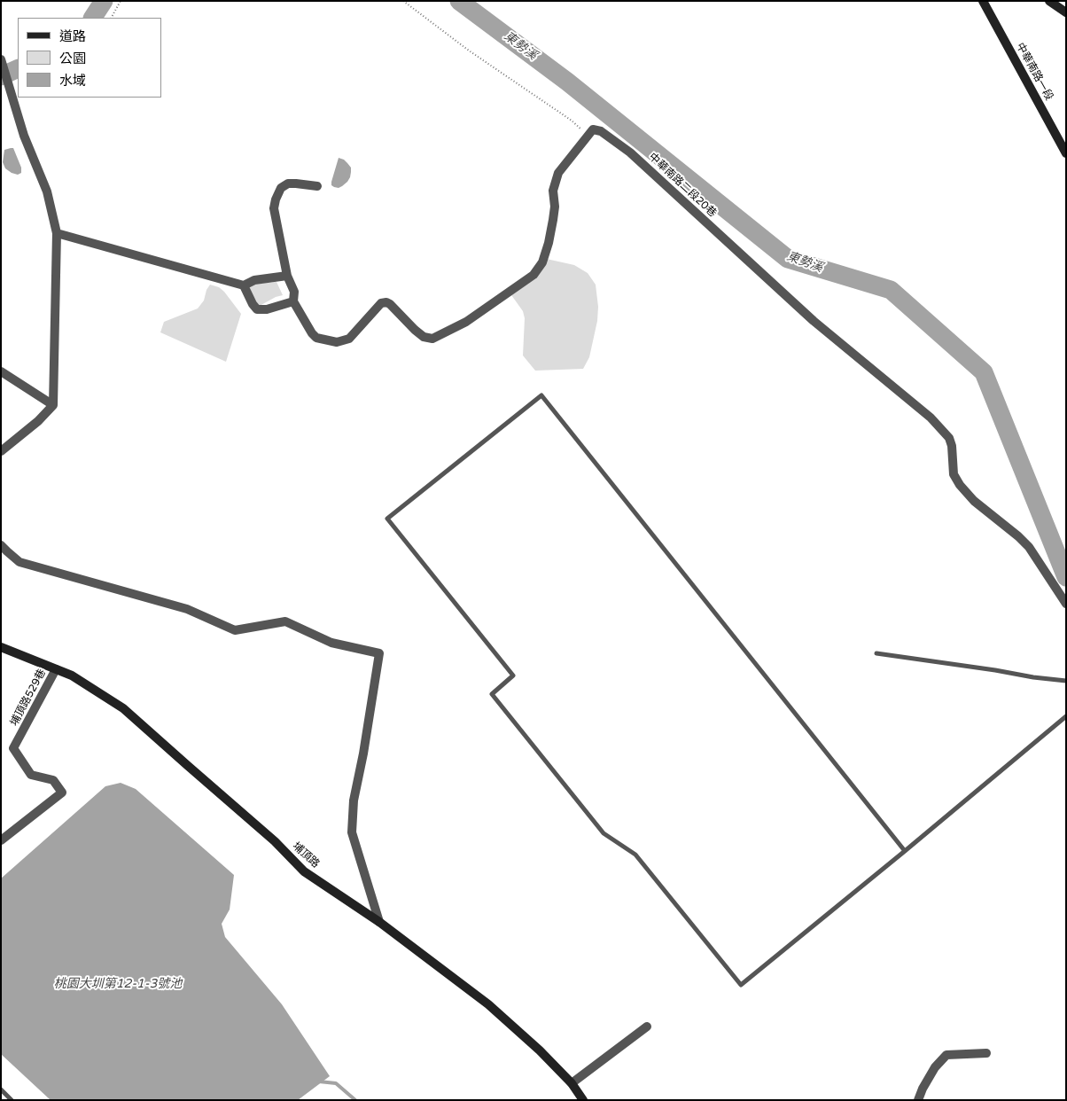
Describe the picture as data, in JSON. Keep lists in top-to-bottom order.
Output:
{
  "streets": {
    "street": [
      "中華南路一段",
      "中華南路二段20巷",
      "埔頂路529巷",
      "埔頂路"
    ]
  },
  "crossings": [
    ["埔頂路529巷", "埔頂路"]
  ],
  "water": ["東勢溪", "桃園大圳第12-1-3號池"],
  "legend": ["道路", "公園", "水域"]
}
